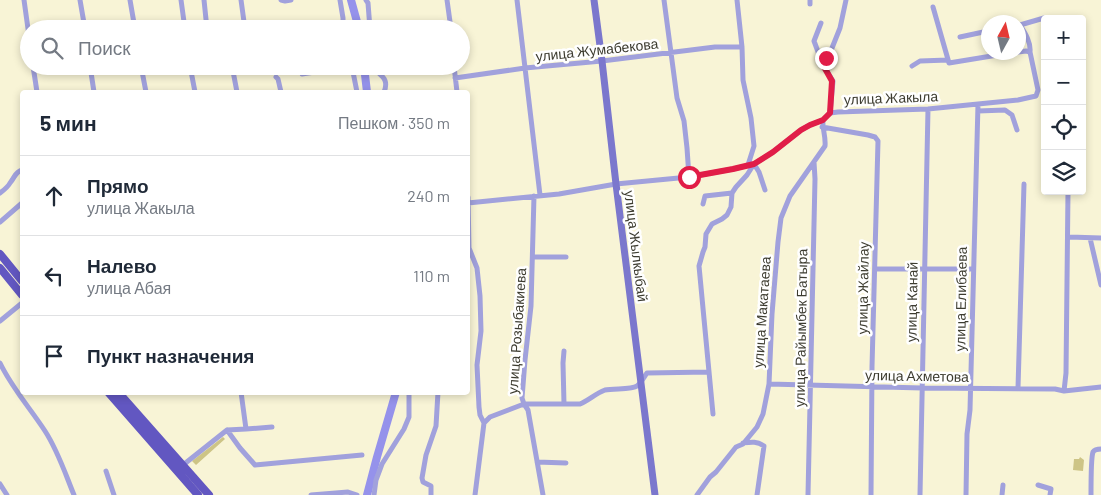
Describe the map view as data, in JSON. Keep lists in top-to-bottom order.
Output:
{
  "streets": {
    "street": [
      "улица Жумабекова",
      "улица Жакыла",
      "улица Жылкыбай",
      "улица Жайлау",
      "улица Елибаева",
      "улица Канай",
      "улица Макатаева",
      "улица Райымбек Батыра",
      "улица Розыбакиева",
      "улица Ахметова"
    ]
  },
  "crossings": [
    ["улица Жумабекова", "улица Жылкыбай"],
    ["улица Жакыла", "улица Жылкыбай"],
    ["улица Жакыла", "улица Елибаева"],
    ["улица Жакыла", "улица Канай"],
    ["улица Жакыла", "улица Макатаева"],
    ["улица Жакыла", "улица Розыбакиева"],
    ["улица Жайлау", "улица Макатаева"],
    ["улица Жайлау", "улица Ахметова"],
    ["улица Елибаева", "улица Ахметова"],
    ["улица Канай", "улица Ахметова"],
    ["улица Макатаева", "улица Райымбек Батыра"],
    ["улица Макатаева", "улица Ахметова"],
    ["улица Райымбек Батыра", "улица Ахметова"]
  ],
  "north": "top",
  "page": {
    "map_buttons": ["+", "−"],
    "search": "Поиск",
    "heading": ["5 мин", "Пешком · 350 m"],
    "list": [
      ["Прямо", "улица Жакыла", "240 m"],
      ["Налево", "улица Абая", "110 m"],
      "Пункт назначения"
    ]
  }
}
